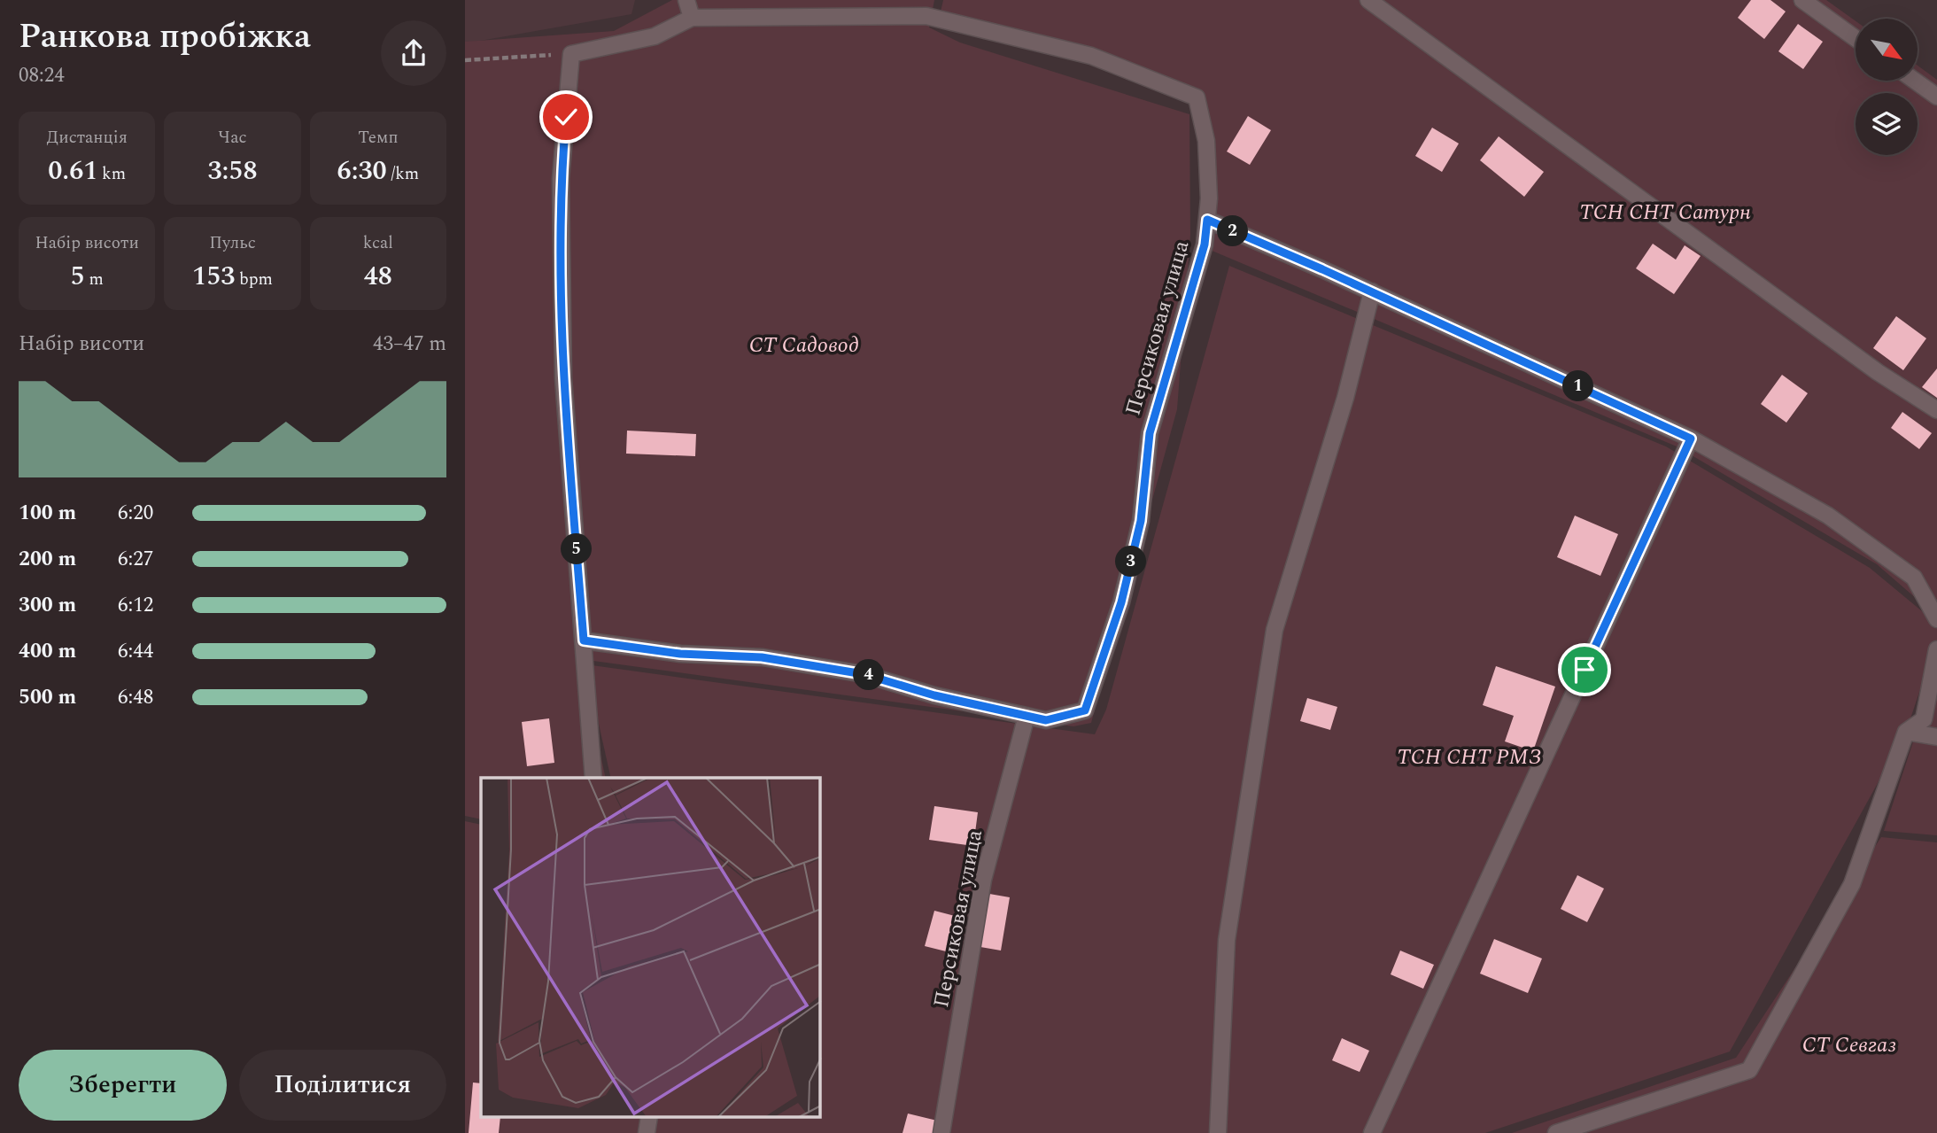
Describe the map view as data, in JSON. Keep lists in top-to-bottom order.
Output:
{
  "streets": {
    "street": ["Персиковая улица"]
  },
  "parks": [
    "ТСН СНТ Сатурн",
    "СТ Садовод",
    "ТСН СНТ РМЗ",
    "СТ Севгаз"
  ],
  "north": "bottom right",
  "page": {
    "heading": ["Ранкова пробіжка", "08:24"],
    "stats": [
      ["Дистанція", "0.61 km"],
      ["Час", "3:58"],
      ["Темп", "6:30 /km"],
      ["Набір висоти", "5 m"],
      ["Пульс", "153 bpm"],
      ["kcal", "48"]
    ],
    "pins": [
      "2",
      "1",
      "5",
      "3",
      "4"
    ],
    "chart": ["Набір висоти", "43–47 m"],
    "list": [
      {
        "name": "100 m",
        "note": "6:20"
      },
      {
        "name": "200 m",
        "note": "6:27"
      },
      {
        "name": "300 m",
        "note": "6:12"
      },
      {
        "name": "400 m",
        "note": "6:44"
      },
      {
        "name": "500 m",
        "note": "6:48"
      }
    ],
    "buttons": ["Зберегти", "Поділитися"]
  }
}
